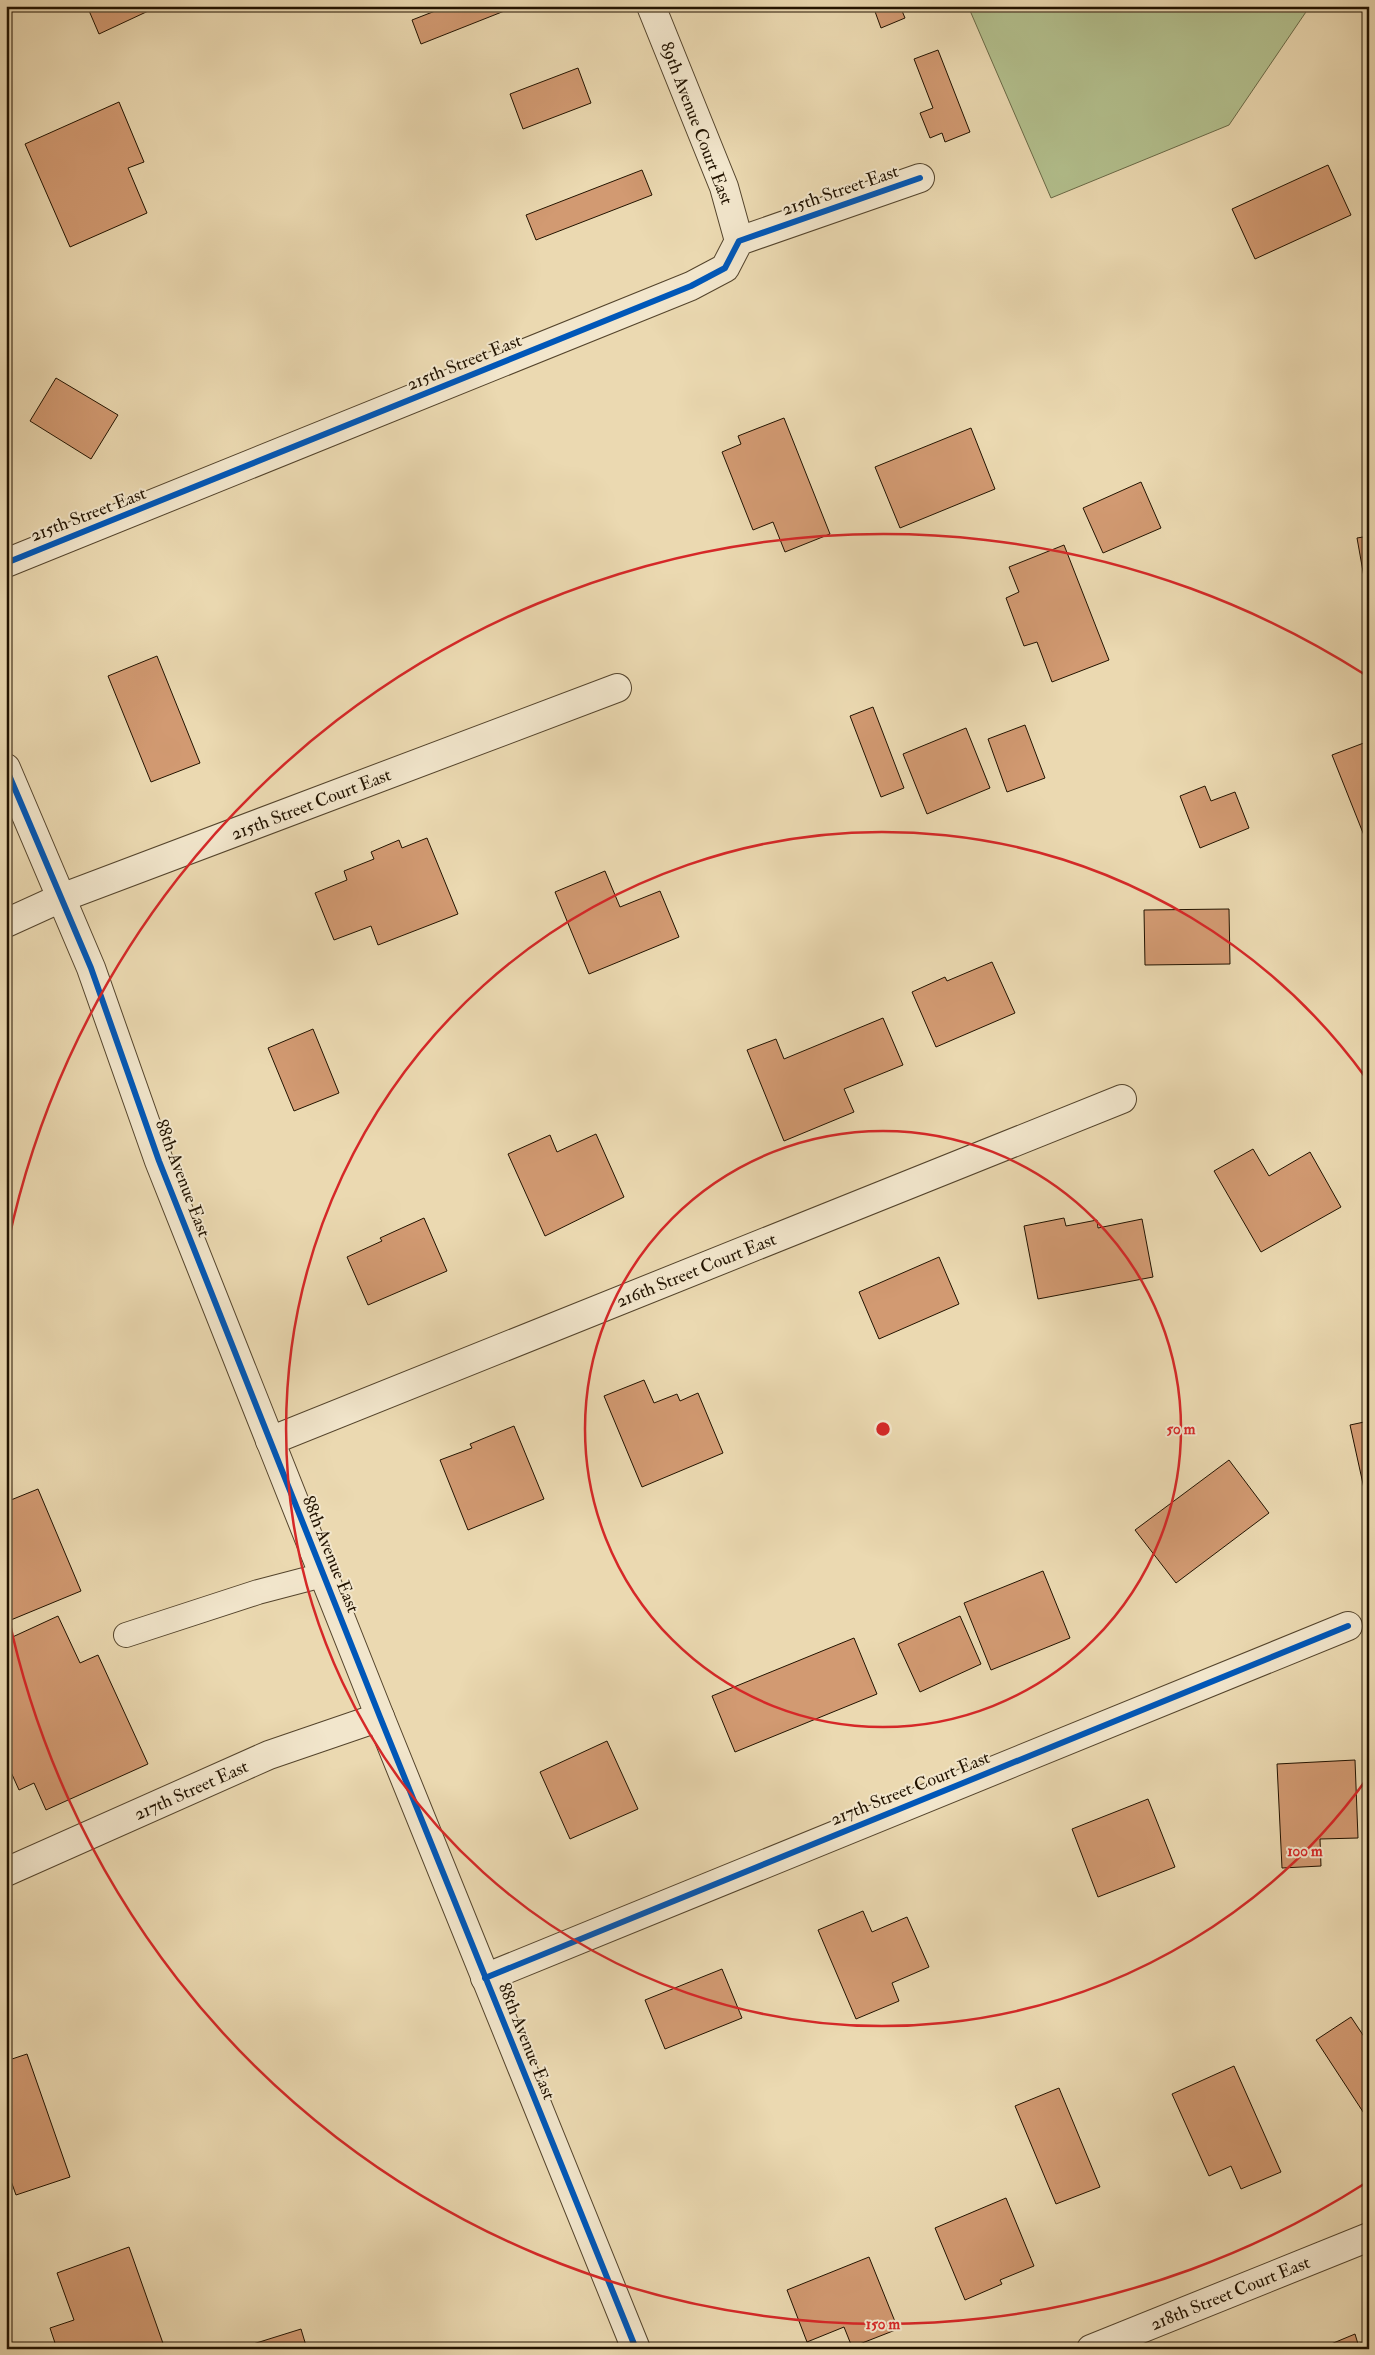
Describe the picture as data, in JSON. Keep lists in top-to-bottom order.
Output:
{
  "streets": {
    "street": [
      "89th Avenue Court East",
      "215th Street East",
      "215th Street Court East",
      "88th Avenue East",
      "216th Street Court East",
      "217th Street Court East",
      "217th Street East",
      "218th Street Court East"
    ]
  },
  "crossings": [
    ["89th Avenue Court East", "215th Street East"],
    ["215th Street Court East", "88th Avenue East"],
    ["88th Avenue East", "216th Street Court East"],
    ["88th Avenue East", "217th Street Court East"],
    ["88th Avenue East", "217th Street East"]
  ],
  "rings": ["50 m", "100 m", "150 m"]
}
